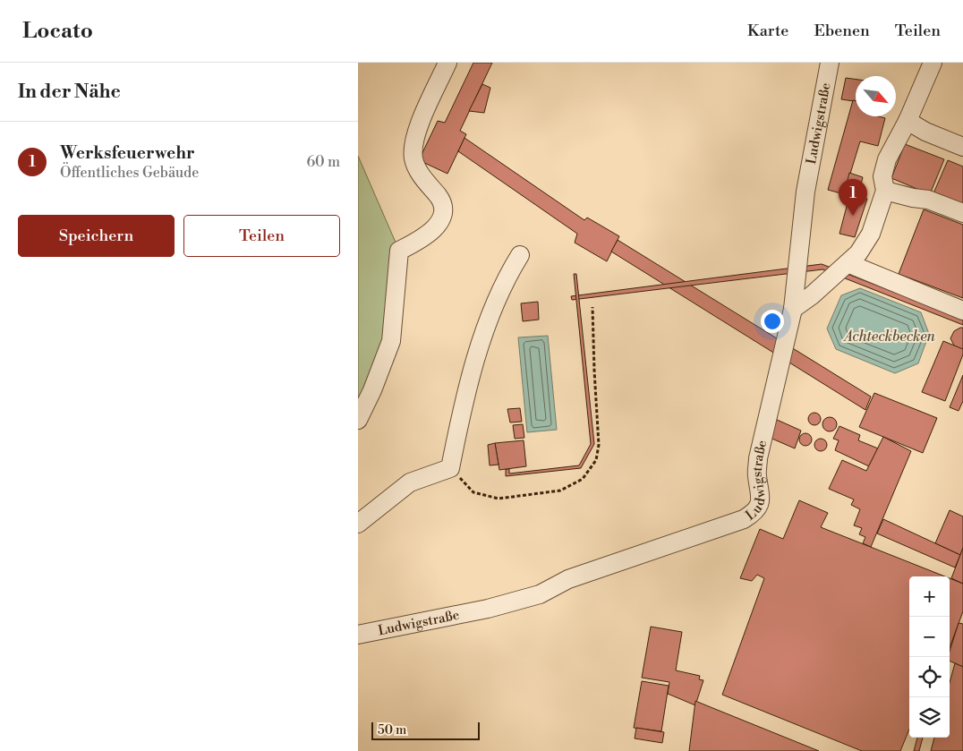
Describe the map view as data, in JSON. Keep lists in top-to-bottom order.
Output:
{
  "streets": {
    "lane": ["Ludwigstraße"]
  },
  "water": ["Achteckbecken"],
  "scale_bar": "50 m",
  "north": "bottom right",
  "page": {
    "header": "Locato",
    "nav": ["Karte", "Ebenen", "Teilen"],
    "heading": "In der Nähe",
    "list": [
      {
        "mark": "1",
        "name": "Werksfeuerwehr",
        "note": "Öffentliches Gebäude",
        "value": "60 m"
      }
    ],
    "pins": "1",
    "buttons": ["Speichern", "Teilen"],
    "map_buttons": ["+", "−"],
    "scale": "50 m"
  }
}
